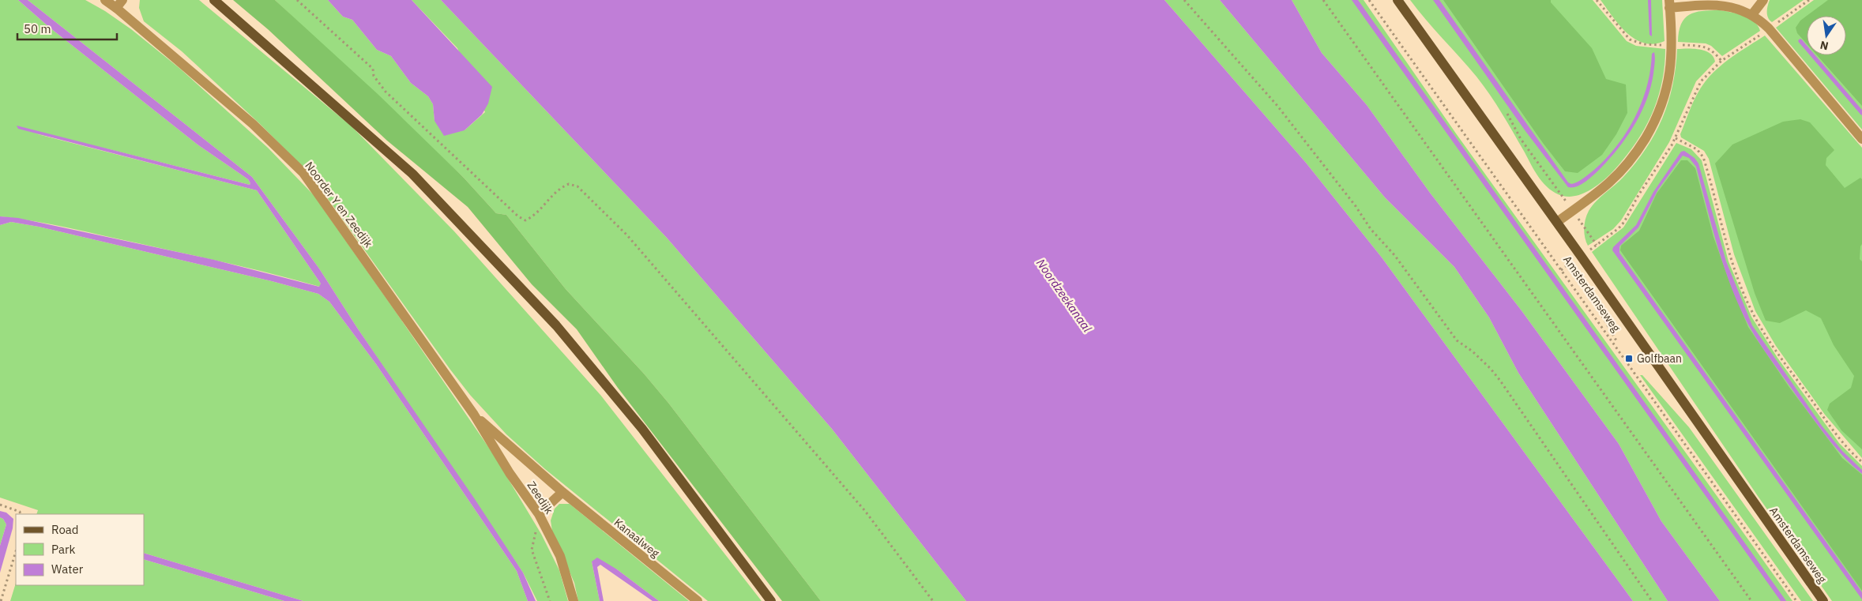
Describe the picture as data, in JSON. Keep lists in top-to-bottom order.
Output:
{
  "streets": {
    "main road": ["Amsterdamseweg"],
    "street": ["Noorder Y en Zeedijk", "Zeedijk", "Kanaalweg"]
  },
  "crossings": [
    ["Noorder Y en Zeedijk", "Zeedijk"],
    ["Noorder Y en Zeedijk", "Kanaalweg"],
    ["Zeedijk", "Kanaalweg"]
  ],
  "water": ["Noordzeekanaal"],
  "places": {
    "transit": ["Golfbaan"]
  },
  "legend": ["Road", "Park", "Water"],
  "scale_bar": "50 m",
  "north": "bottom"
}
